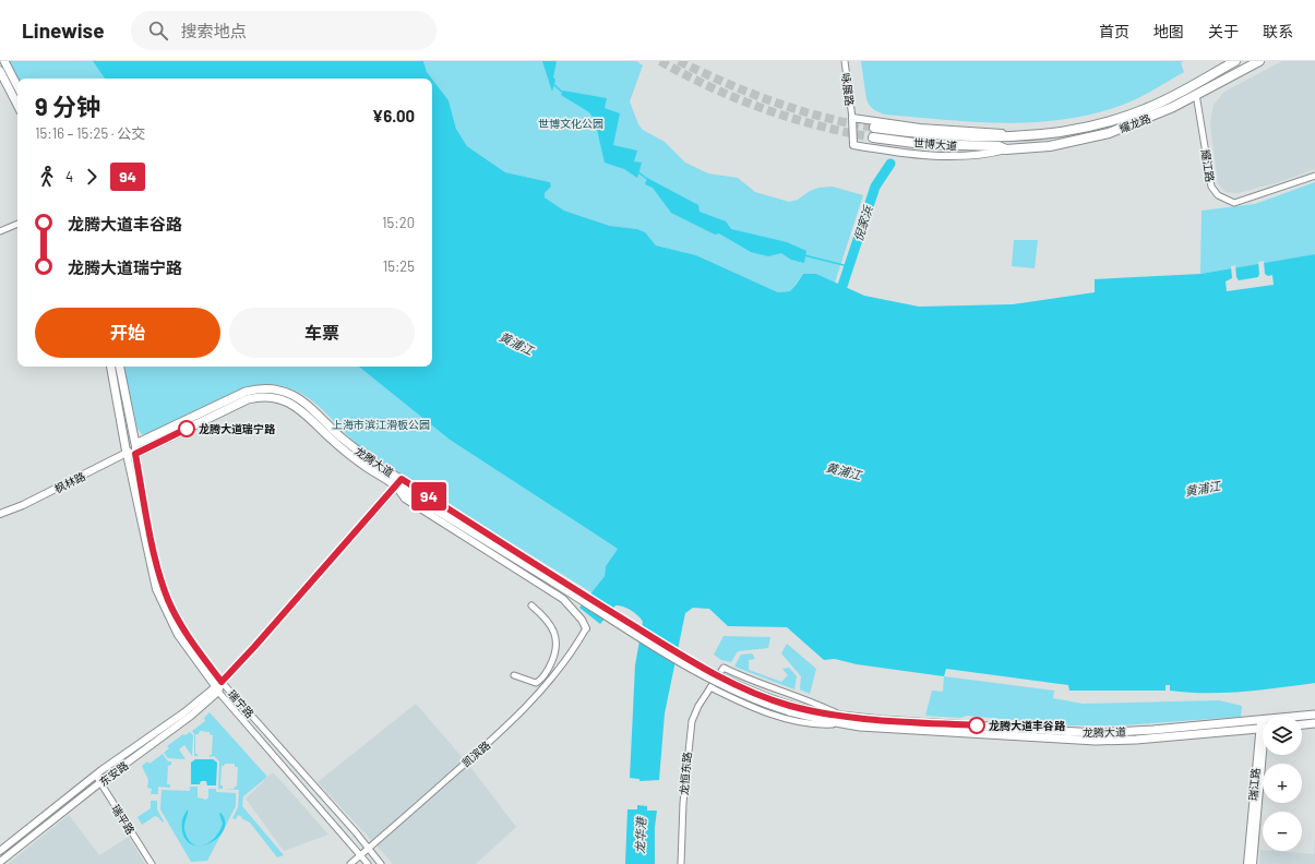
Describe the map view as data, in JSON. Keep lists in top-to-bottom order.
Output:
{
  "streets": {
    "main road": [
      "耀龙路",
      "世博大道",
      "龙腾大道",
      "瑞宁路"
    ],
    "street": [
      "咏展路",
      "耀江路",
      "枫林路",
      "凯滨路",
      "东安路",
      "龙恒东路",
      "瑞江路",
      "瑞平路"
    ]
  },
  "crossings": [
    ["耀龙路", "世博大道"],
    ["耀龙路", "耀江路"],
    ["龙腾大道", "枫林路"],
    ["龙腾大道", "瑞宁路"],
    ["龙腾大道", "东安路"],
    ["龙腾大道", "龙恒东路"],
    ["枫林路", "瑞宁路"],
    ["瑞宁路", "凯滨路"],
    ["瑞宁路", "东安路"],
    ["东安路", "瑞平路"]
  ],
  "water": ["倪家浜", "黄浦江", "龙华港"],
  "parks": ["世博文化公园", "上海市滨江滑板公园"],
  "places": ["龙腾大道瑞宁路", "龙腾大道丰谷路"],
  "lines": ["bus line 94"],
  "page": {
    "header": "Linewise",
    "search": "搜索地点",
    "nav": [
      "首页",
      "地图",
      "关于",
      "联系"
    ],
    "on_map": "94",
    "heading": ["9 分钟", "15:16 – 15:25 · 公交", "¥6.00"],
    "legs": ["4", "94"],
    "list": [
      {
        "name": "龙腾大道丰谷路",
        "value": "15:20"
      },
      {
        "name": "龙腾大道瑞宁路",
        "value": "15:25"
      }
    ],
    "buttons": ["开始", "车票"],
    "map_buttons": ["+", "−"]
  }
}
